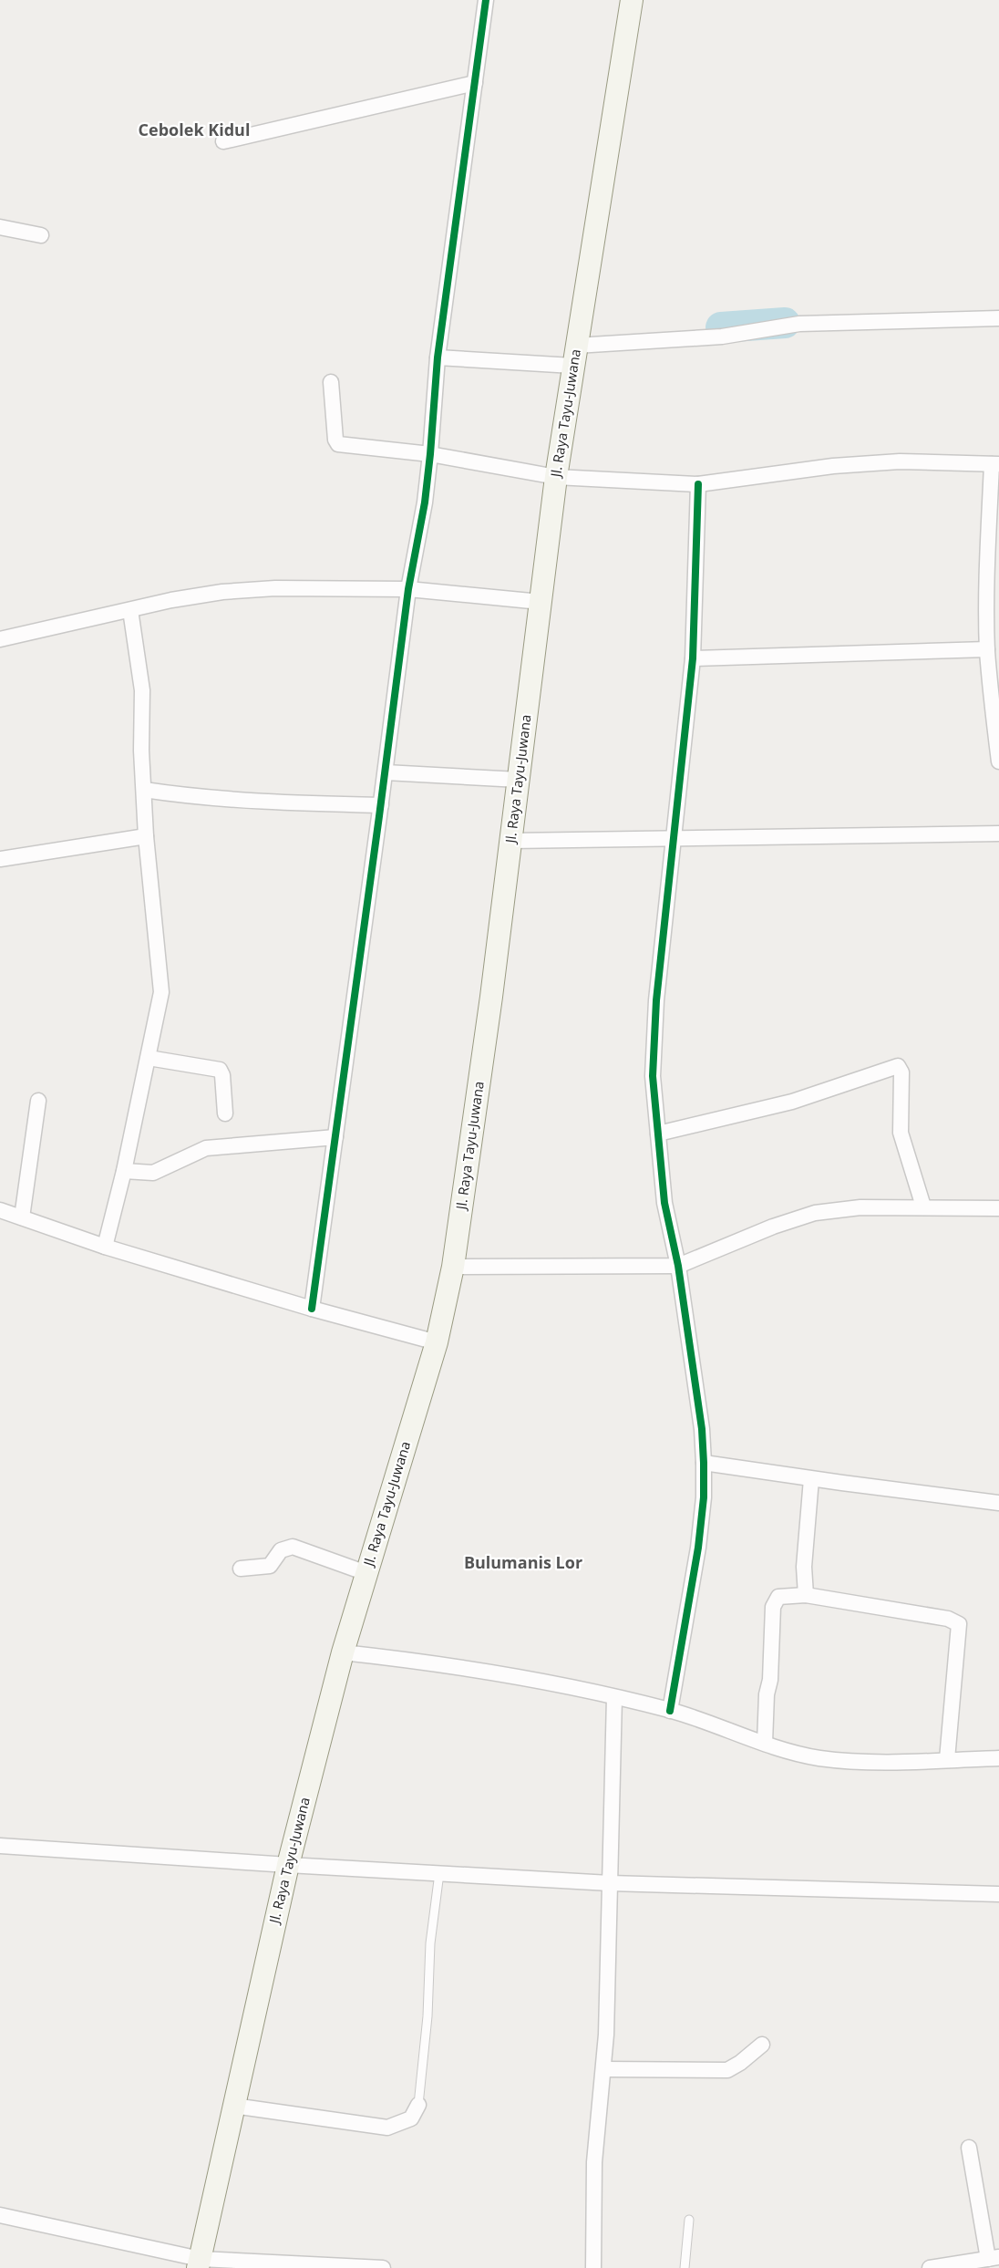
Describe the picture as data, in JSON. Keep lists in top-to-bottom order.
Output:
{
  "streets": {
    "main road": ["Jl. Raya Tayu-Juwana"]
  },
  "districts": ["Cebolek Kidul", "Bulumanis Lor"]
}
